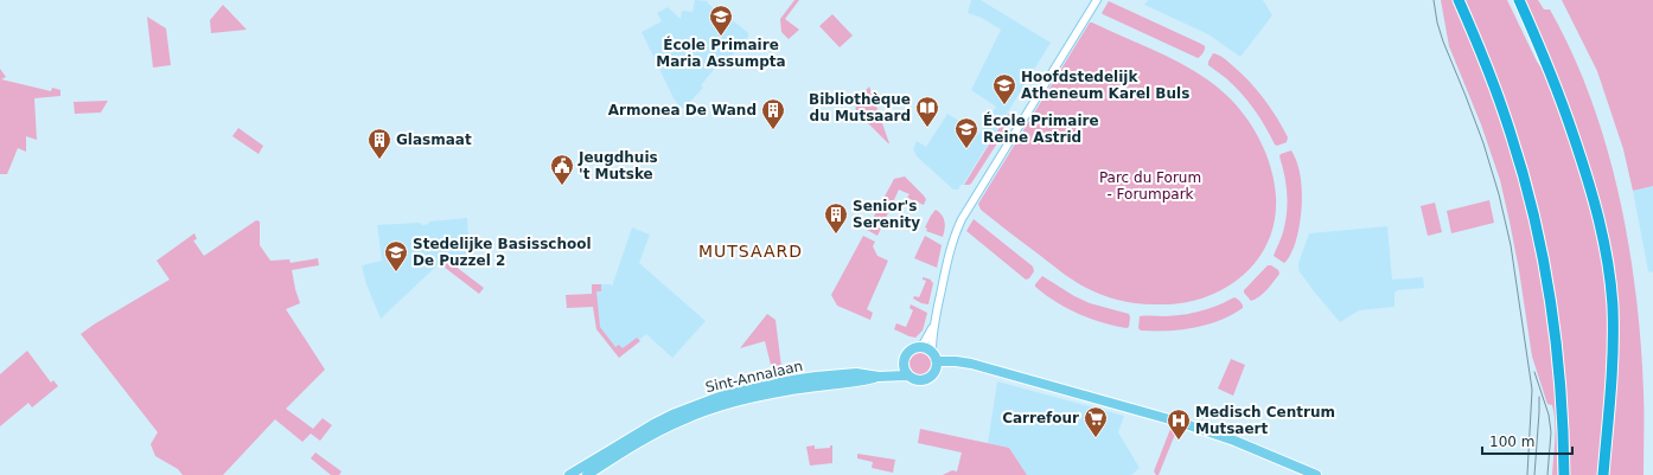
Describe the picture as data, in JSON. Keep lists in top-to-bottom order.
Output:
{
  "streets": {
    "main road": ["Sint-Annalaan"]
  },
  "districts": ["MUTSAARD"],
  "parks": ["Parc du Forum - Forumpark"],
  "places": {
    "school or university": [
      "École Primaire Maria Assumpta",
      "Hoofdstedelijk Atheneum Karel Buls",
      "École Primaire Reine Astrid",
      "Stedelijke Basisschool De Puzzel 2"
    ],
    "library": ["Bibliothèque du Mutsaard"],
    "building": ["Armonea De Wand", "Glasmaat", "Senior's Serenity"],
    "public building": ["Jeugdhuis 't Mutske"],
    "supermarket": ["Carrefour"],
    "hospital": ["Medisch Centrum Mutsaert"]
  },
  "scale_bar": "100 m"
}
